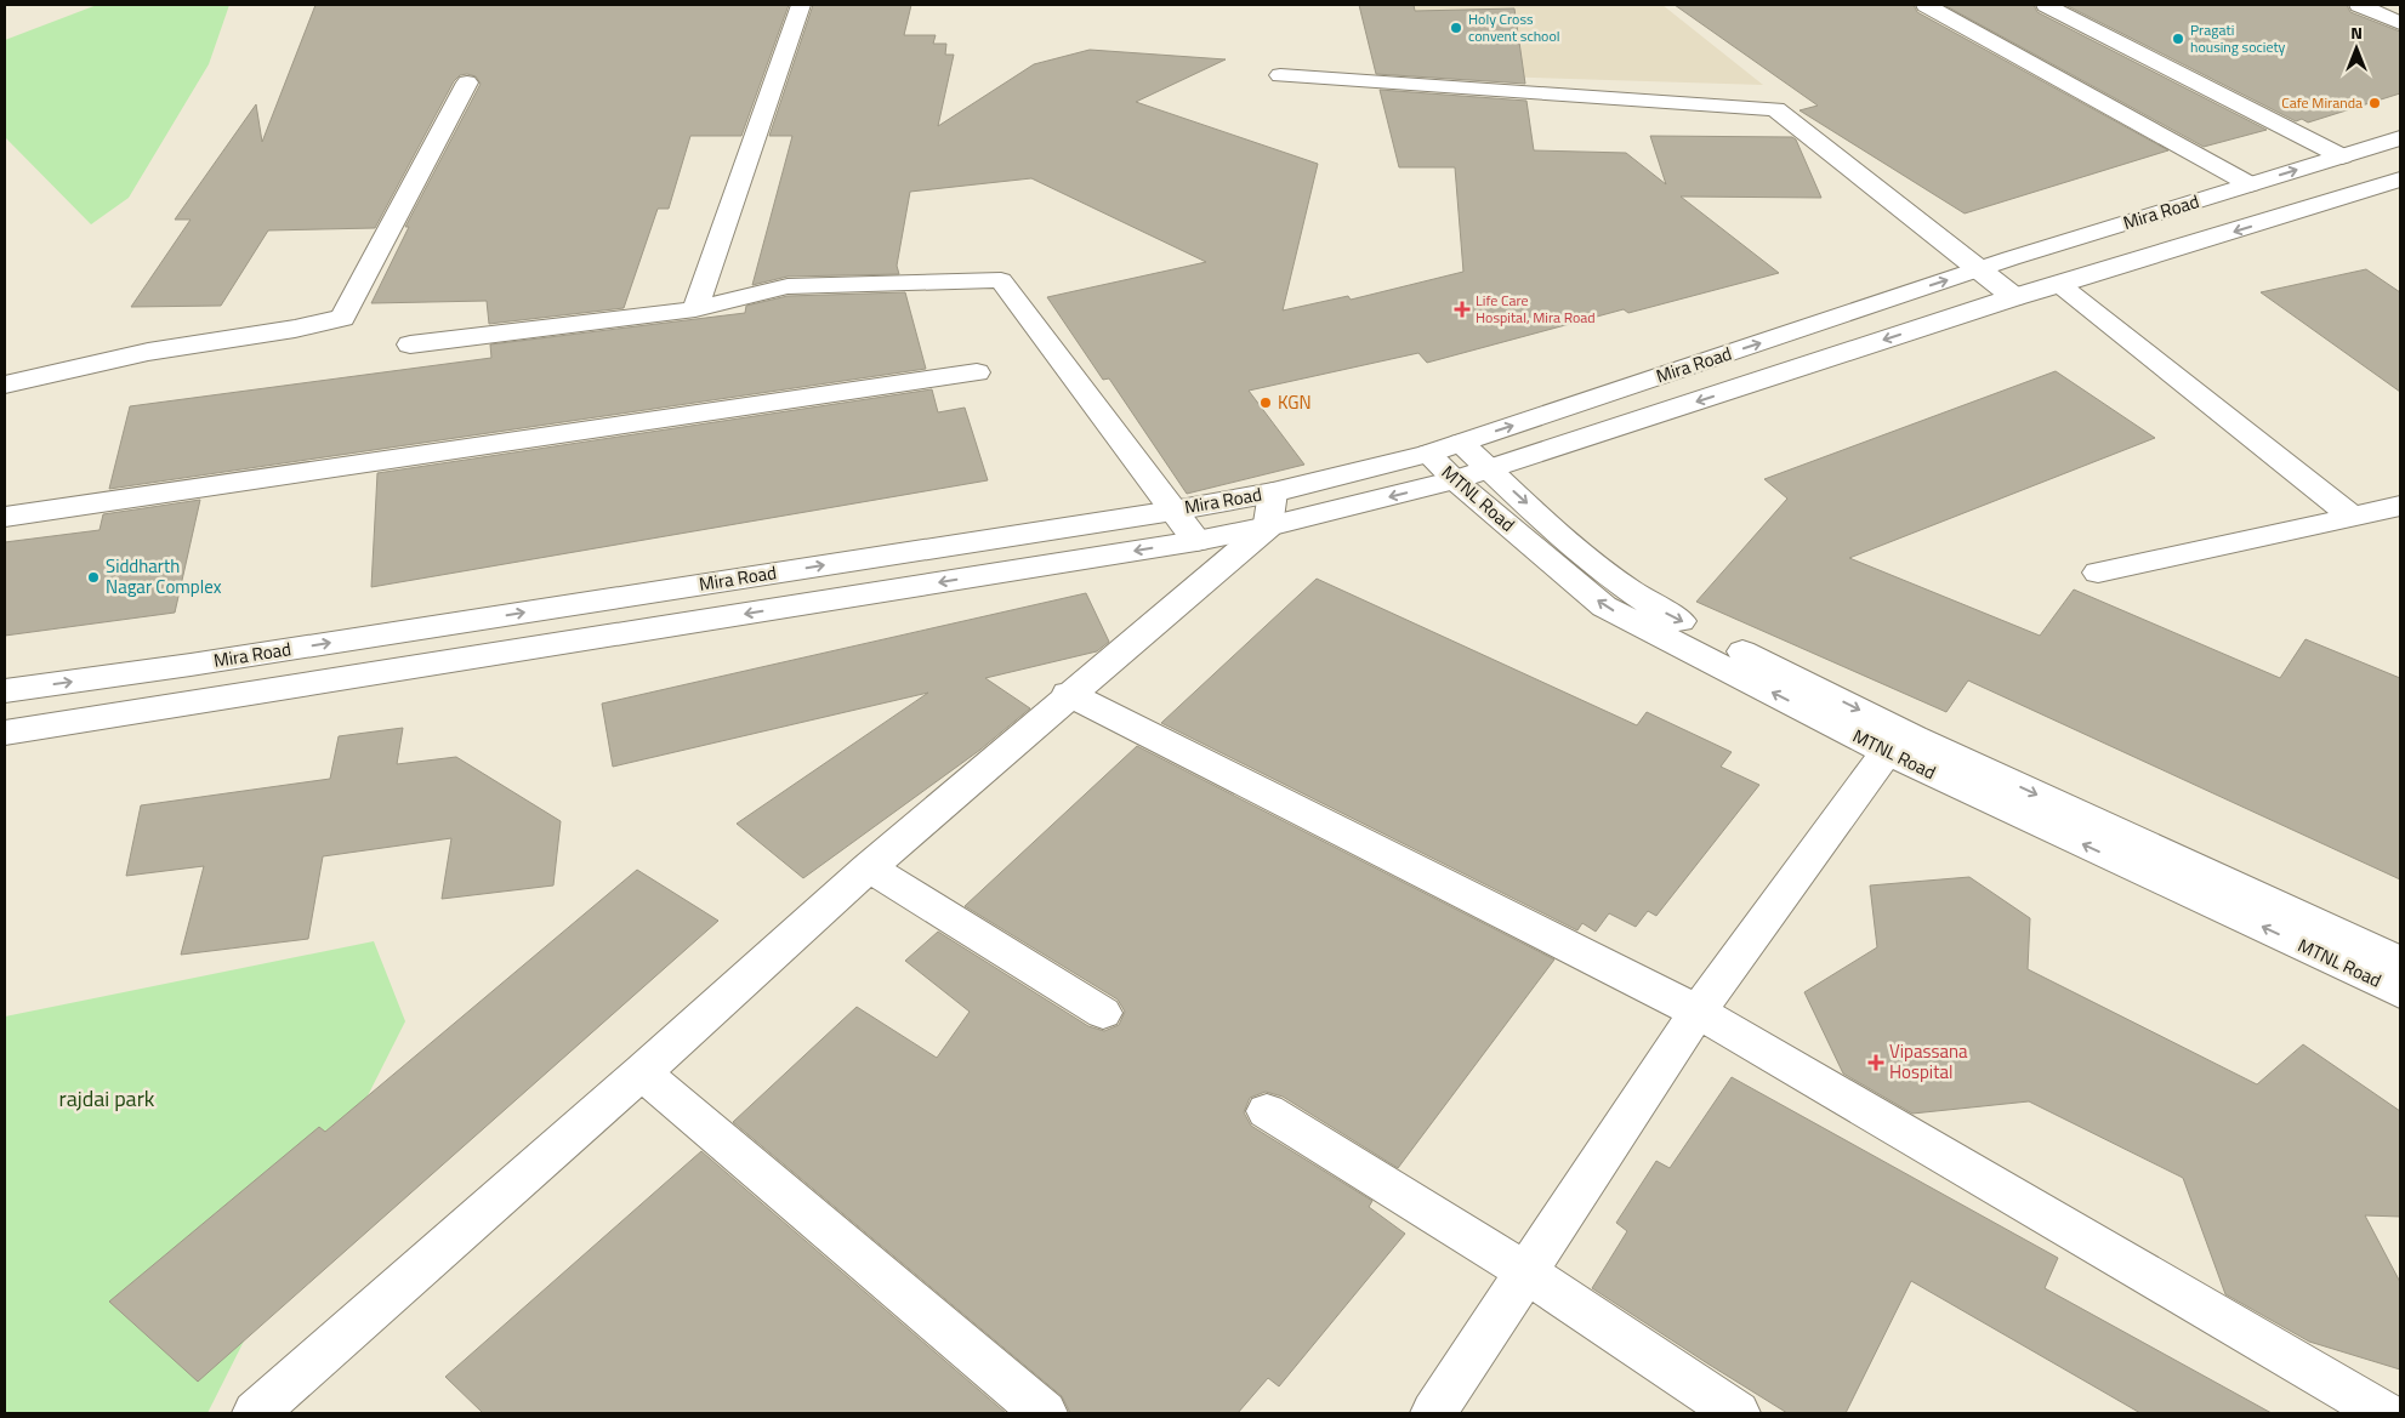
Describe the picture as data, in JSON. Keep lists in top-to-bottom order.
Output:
{
  "streets": {
    "street": ["Mira Road", "MTNL Road"]
  },
  "crossings": [
    ["Mira Road", "MTNL Road"]
  ],
  "parks": ["rajdai park"],
  "places": {
    "other": [
      "Holy Cross convent school",
      "Pragati housing society",
      "Cafe Miranda",
      "KGN",
      "Siddharth Nagar Complex"
    ],
    "health": ["Life Care Hospital, Mira Road", "Vipassana Hospital"]
  },
  "north": "top"
}
